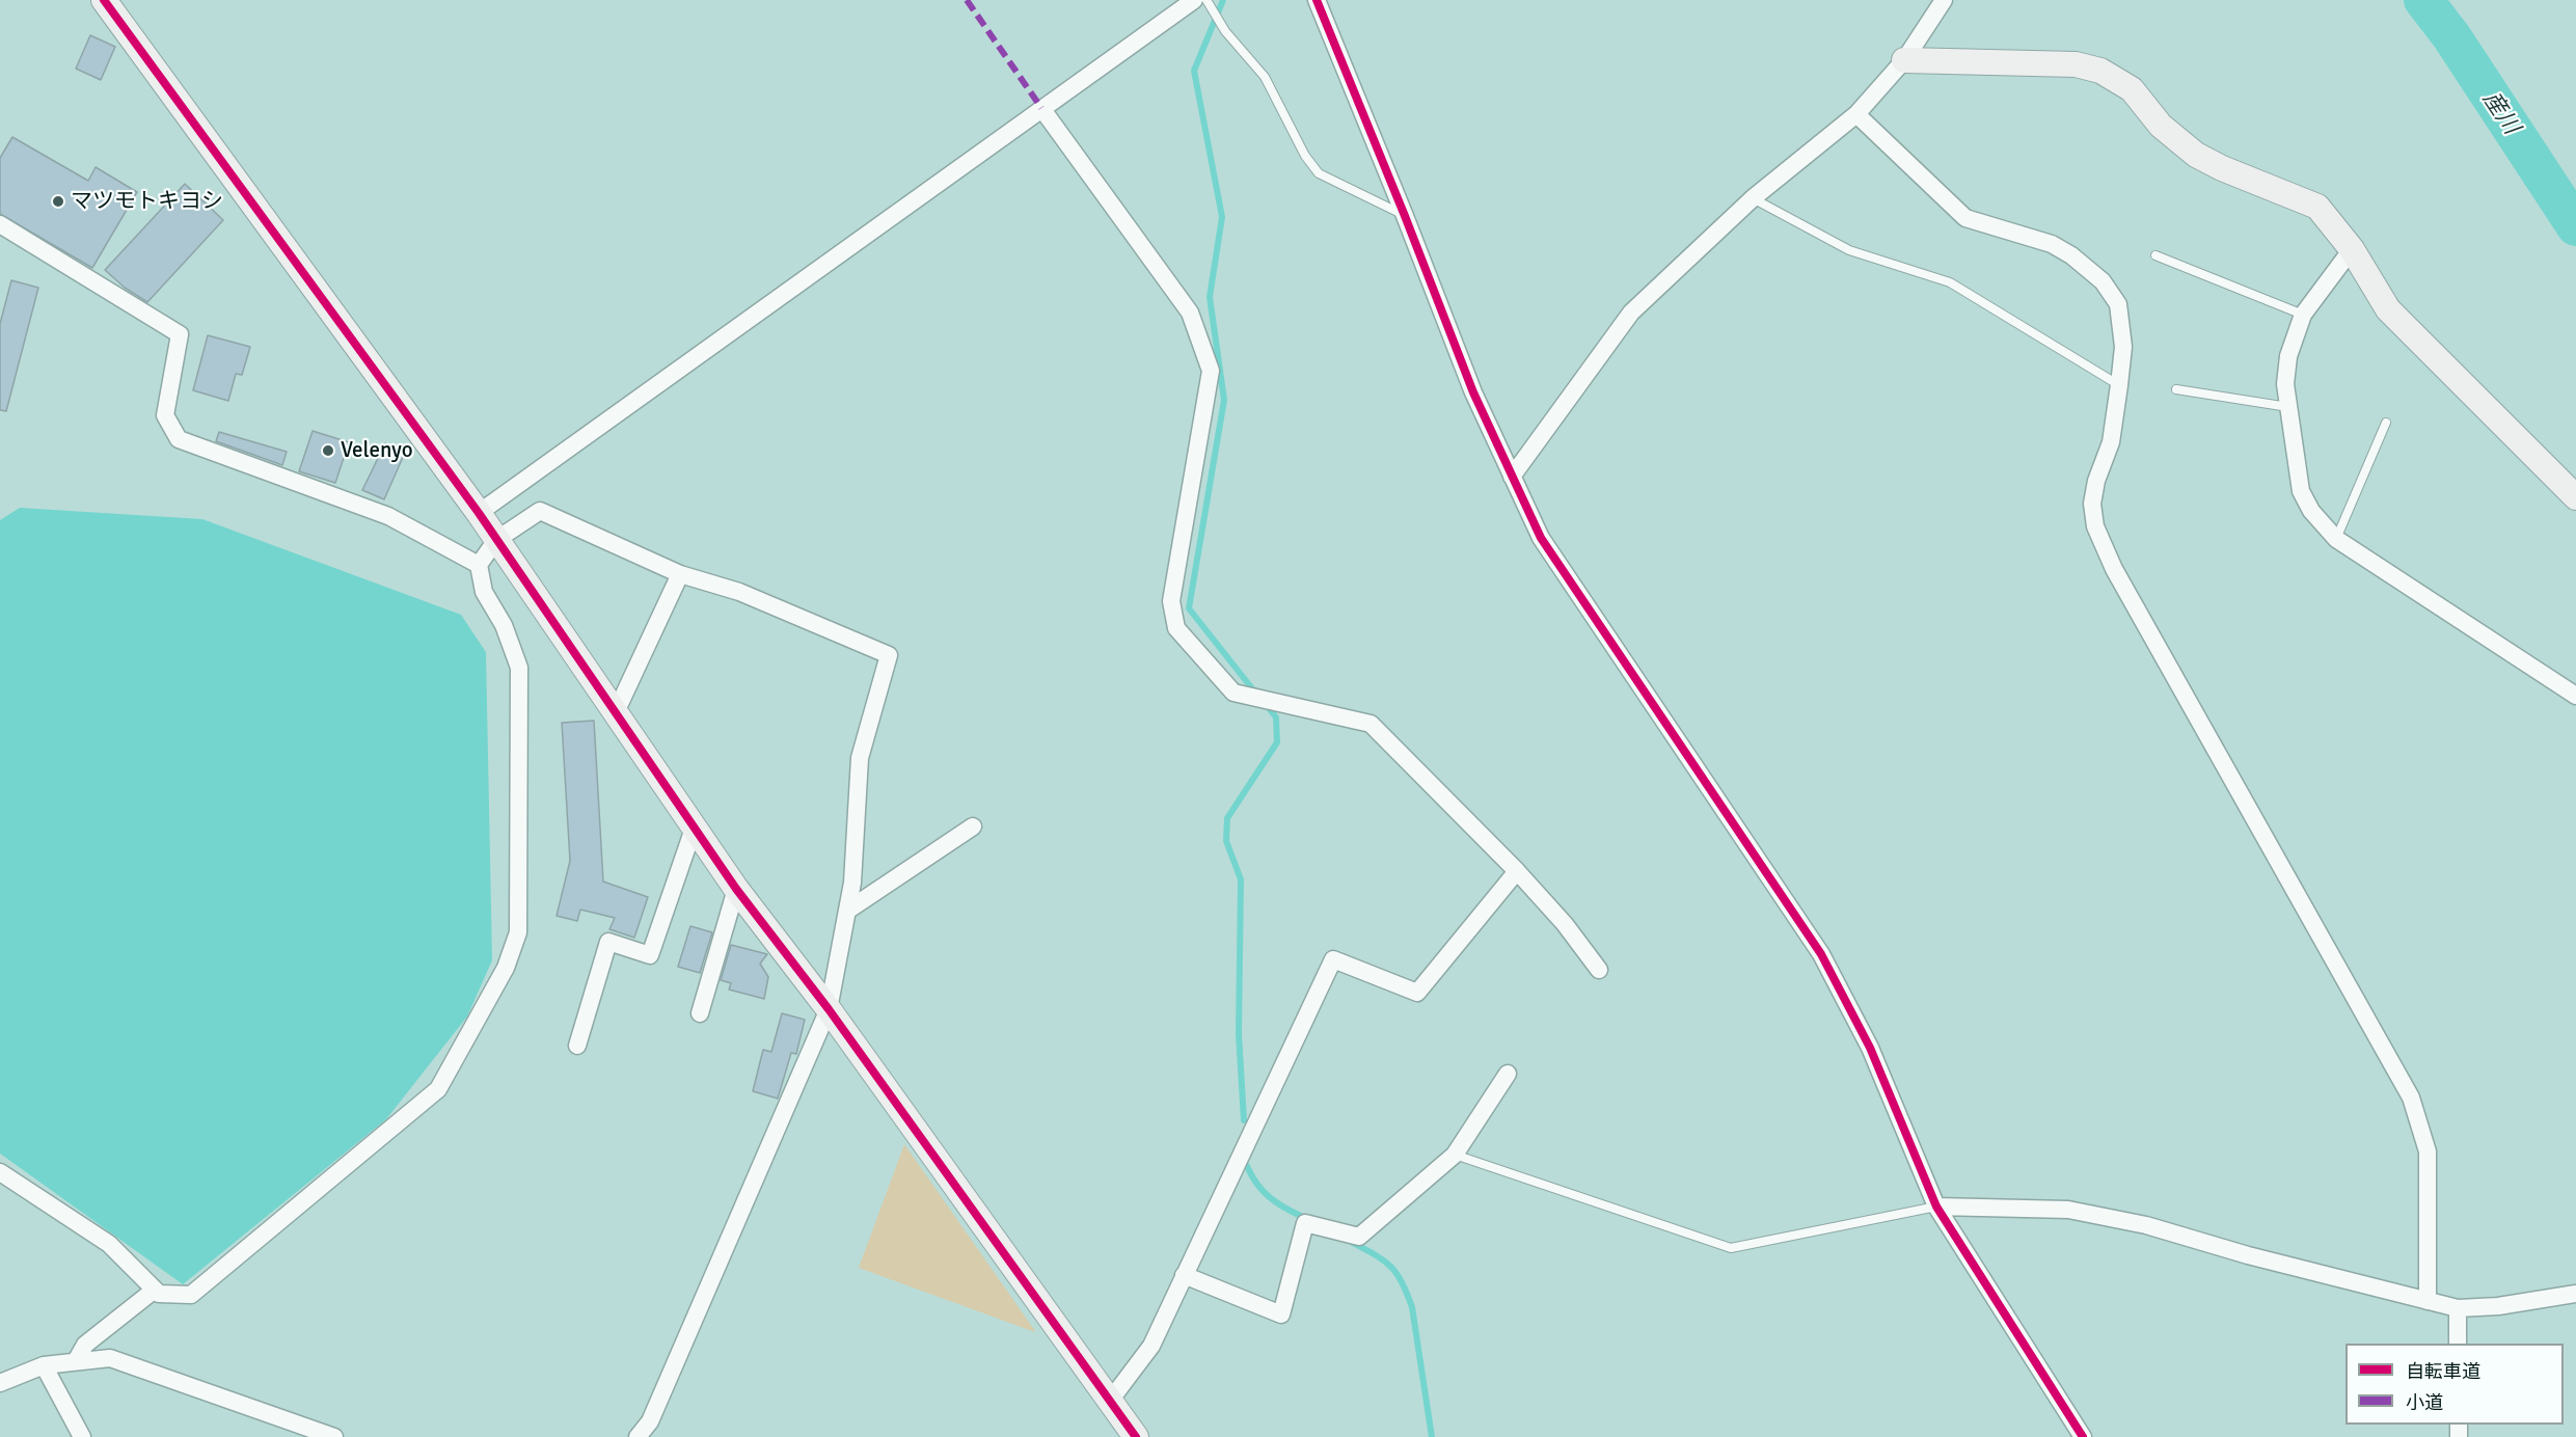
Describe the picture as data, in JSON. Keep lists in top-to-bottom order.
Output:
{
  "water": ["産川"],
  "places": ["マツモトキヨシ", "Velenyo"],
  "legend": ["自転車道", "小道"]
}
